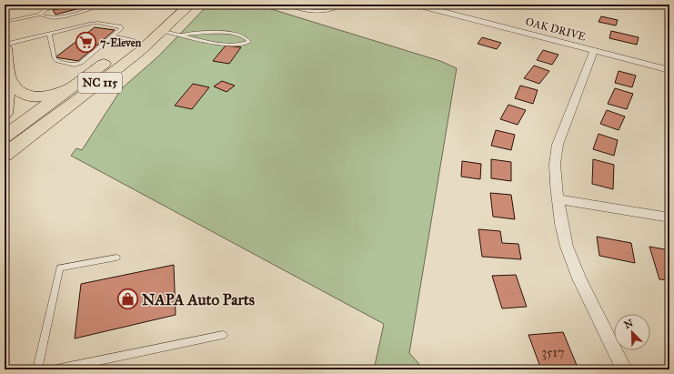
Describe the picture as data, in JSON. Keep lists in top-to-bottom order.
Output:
{
  "streets": {
    "main road": ["NC 115"],
    "street": ["OAK DRIVE"]
  },
  "places": {
    "supermarket": ["7-Eleven"],
    "shop": ["NAPA Auto Parts"]
  },
  "house_numbers": ["3517"],
  "north": "top left"
}
